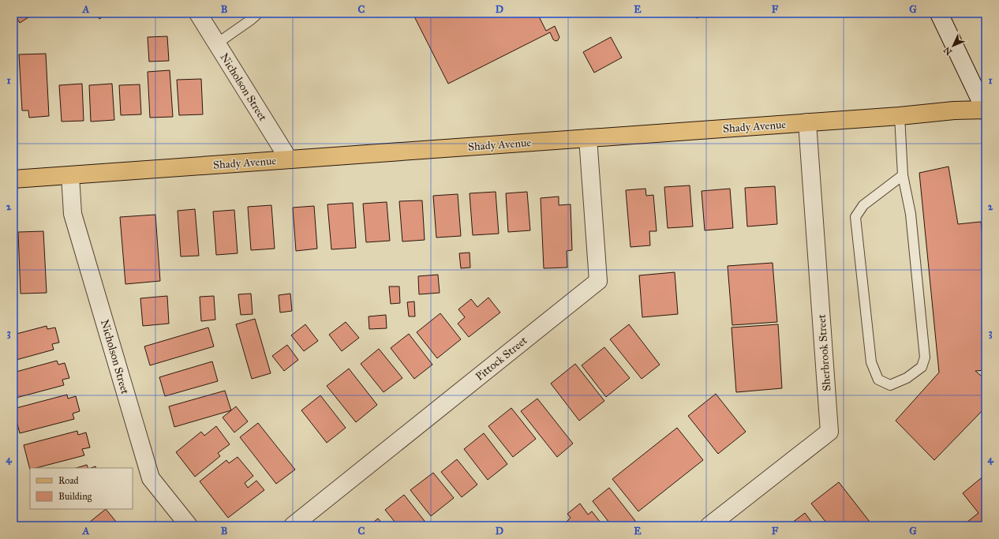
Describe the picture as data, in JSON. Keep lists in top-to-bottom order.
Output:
{
  "streets": {
    "main road": ["Shady Avenue"],
    "street": ["Nicholson Street", "Sherbrook Street", "Pittock Street"]
  },
  "crossings": [
    ["Nicholson Street", "Shady Avenue"],
    ["Shady Avenue", "Sherbrook Street"],
    ["Shady Avenue", "Pittock Street"]
  ],
  "legend": ["Road", "Building"],
  "north": "bottom left",
  "grid": {
    "columns": [
      "A",
      "B",
      "C",
      "D",
      "E",
      "F",
      "G"
    ],
    "rows": [
      "1",
      "2",
      "3",
      "4"
    ]
  }
}
